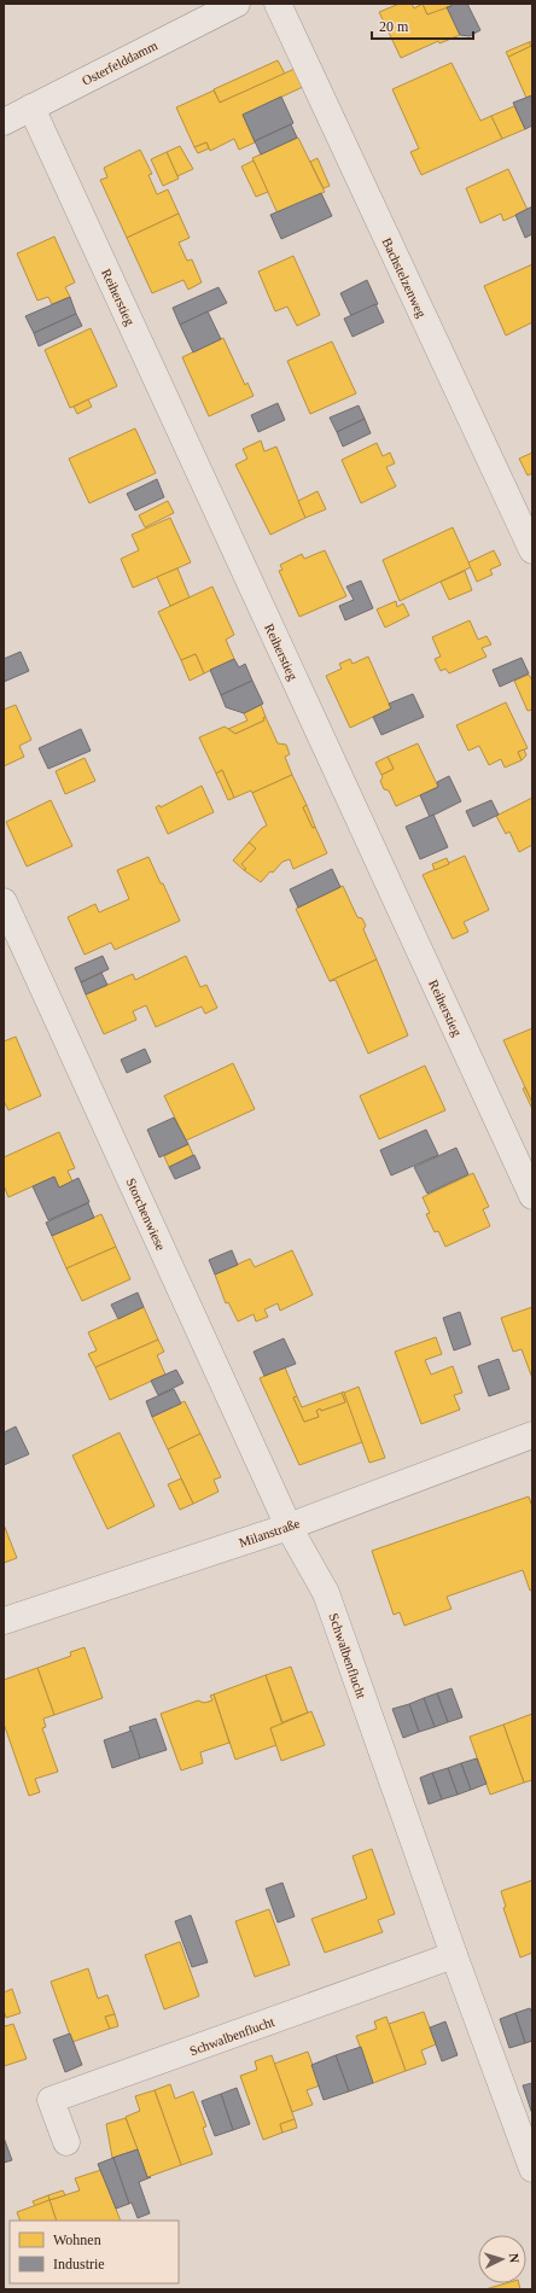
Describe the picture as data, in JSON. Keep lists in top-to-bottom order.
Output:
{
  "streets": {
    "street": [
      "Osterfelddamm",
      "Bachstelzenweg",
      "Reiherstieg",
      "Storchenwiese",
      "Milanstraße",
      "Schwalbenflucht"
    ]
  },
  "crossings": [
    ["Osterfelddamm", "Reiherstieg"],
    ["Storchenwiese", "Milanstraße"],
    ["Storchenwiese", "Schwalbenflucht"],
    ["Milanstraße", "Schwalbenflucht"]
  ],
  "legend": ["Wohnen", "Industrie"],
  "scale_bar": "20 m",
  "north": "right"
}
